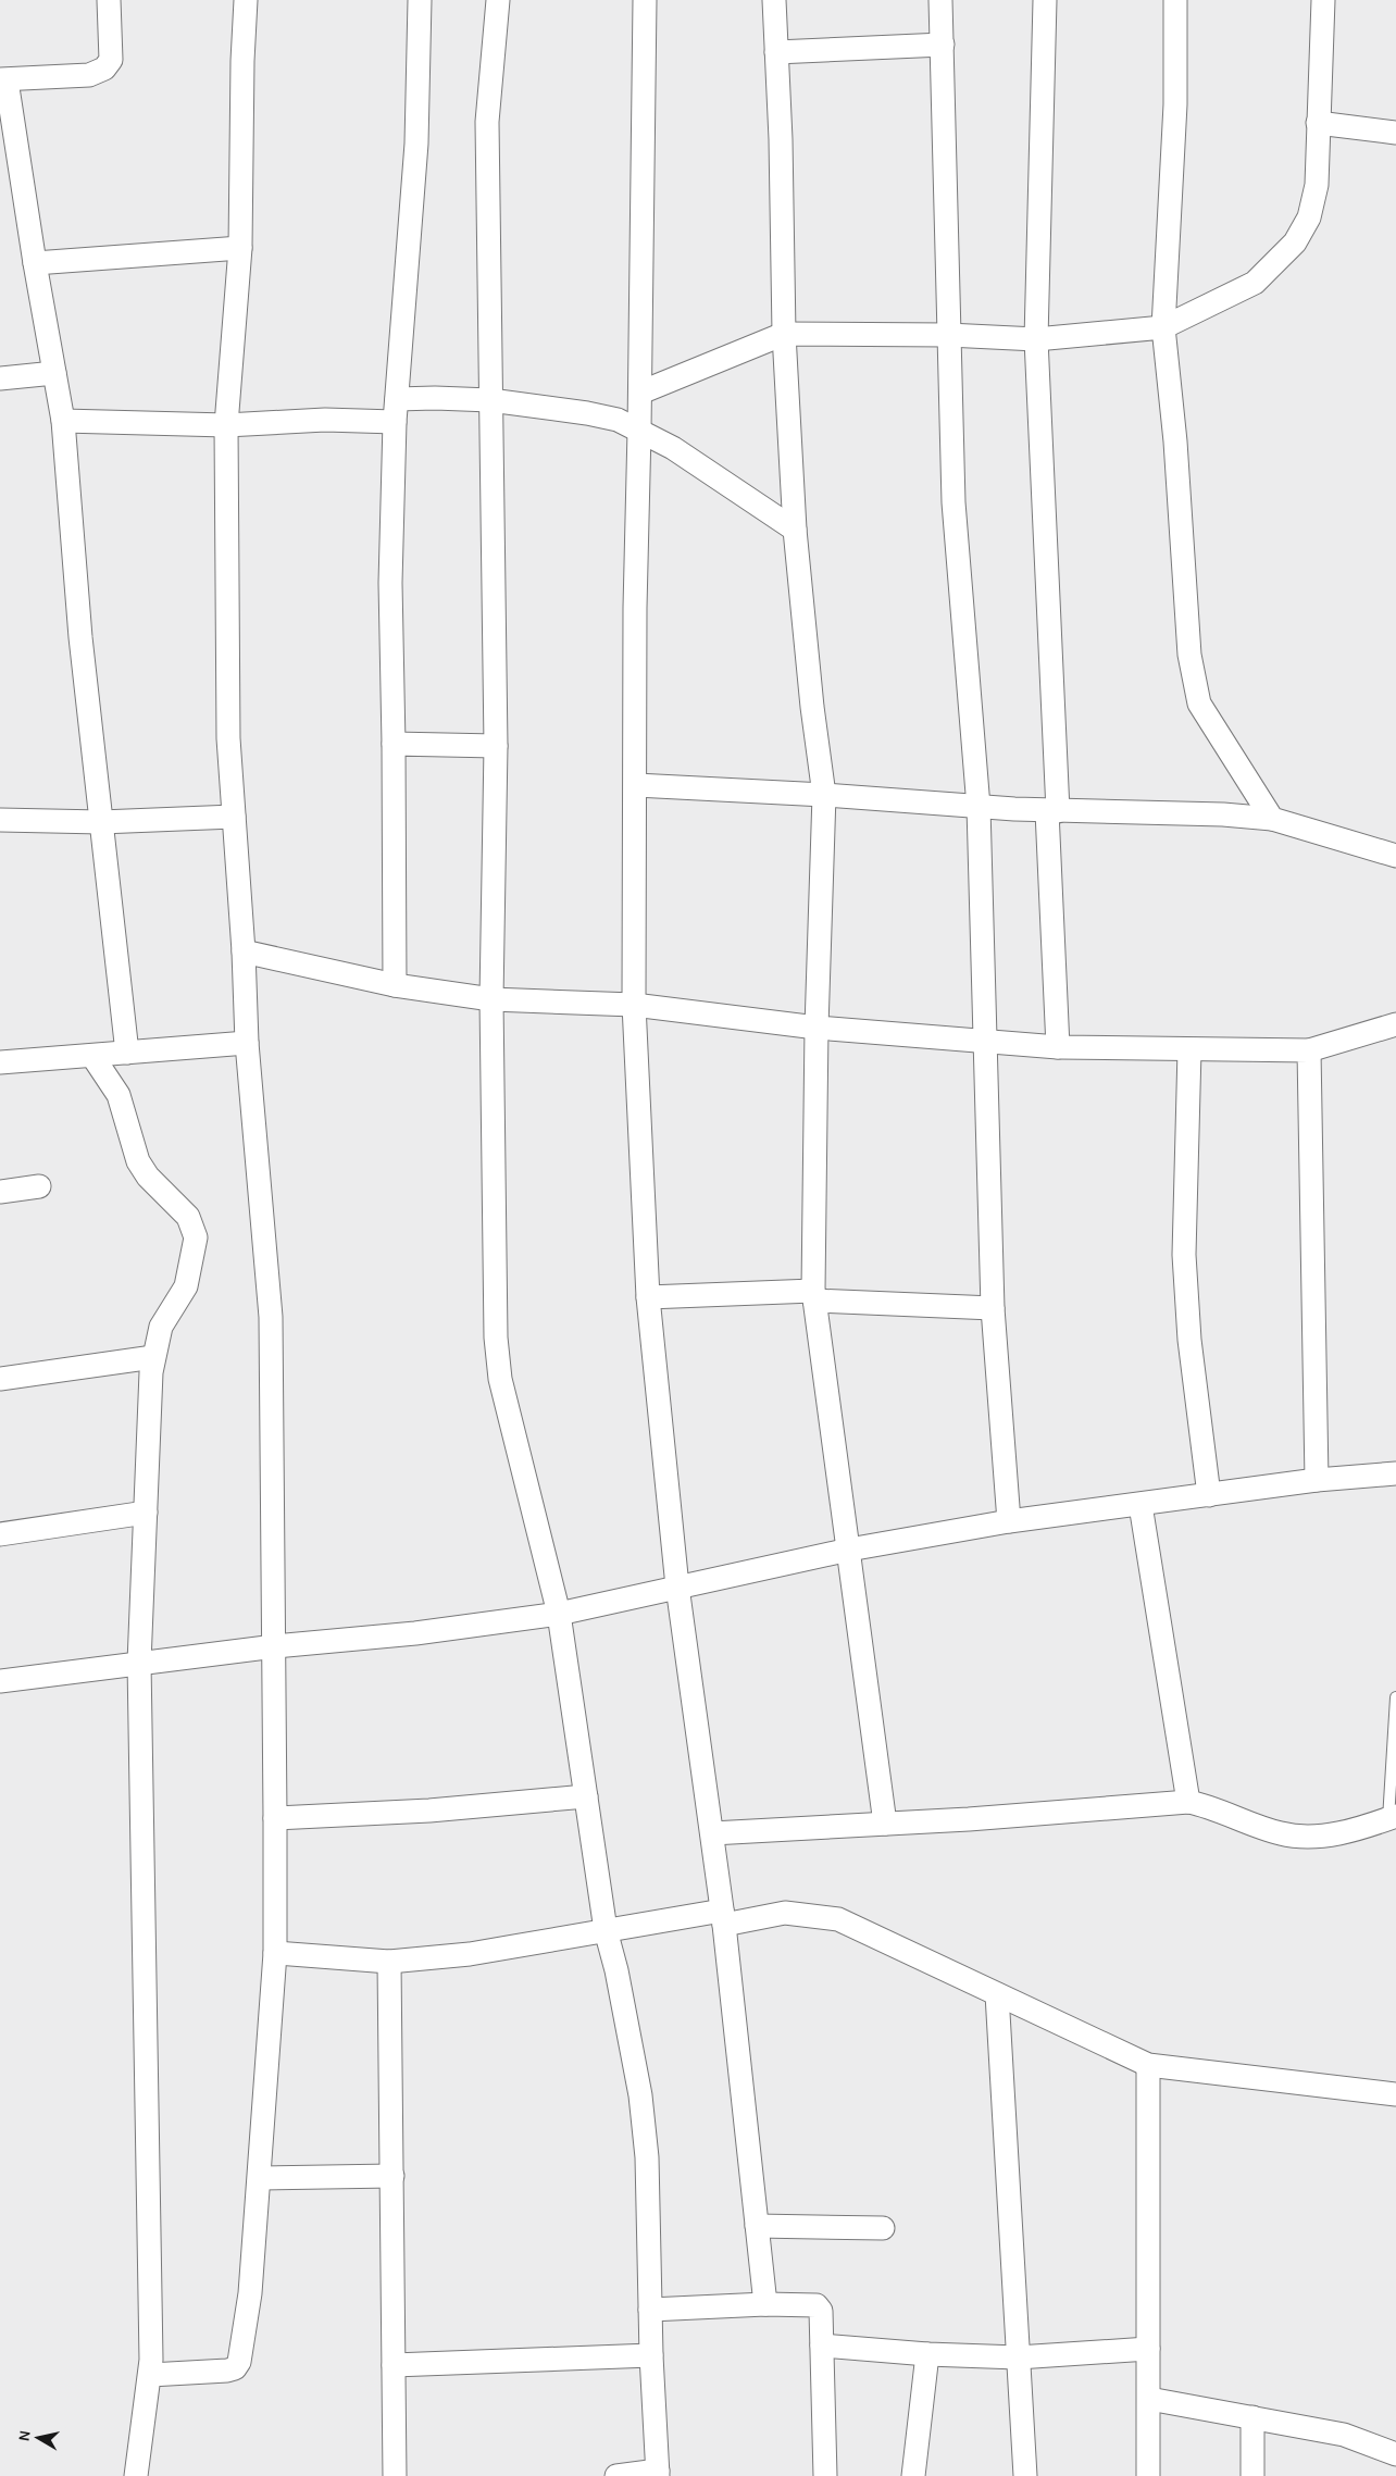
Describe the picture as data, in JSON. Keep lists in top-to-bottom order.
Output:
{
  "north": "left"
}
